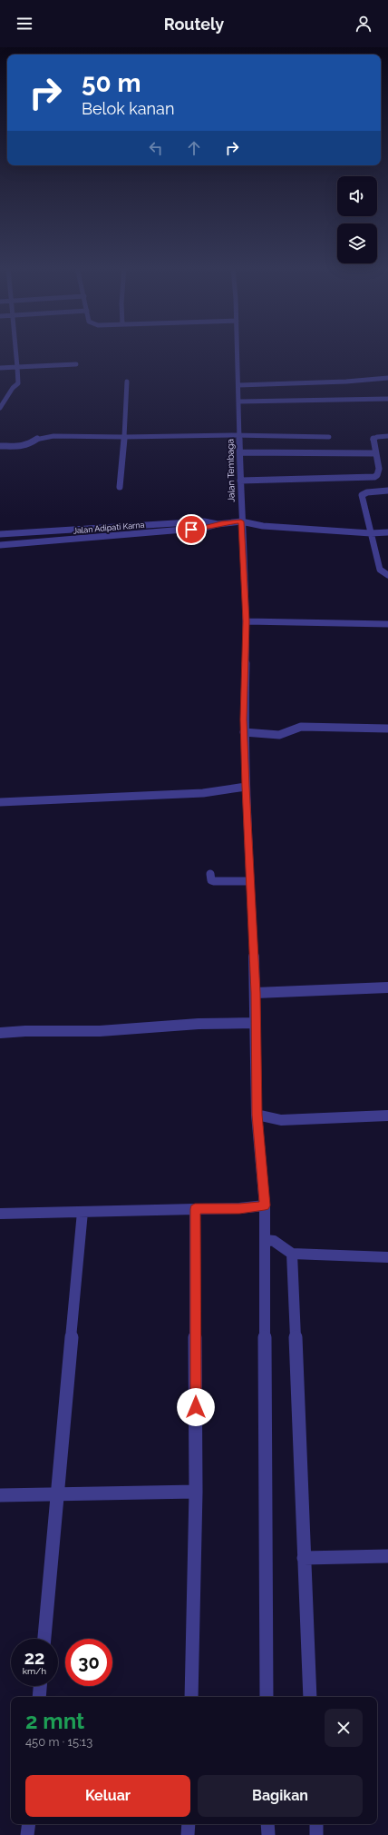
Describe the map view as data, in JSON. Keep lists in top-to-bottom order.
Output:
{
  "streets": {
    "street": ["Jalan Tembaga", "Jalan Adipati Karna"]
  },
  "crossings": [
    ["Jalan Tembaga", "Jalan Adipati Karna"]
  ],
  "page": {
    "header": "Routely",
    "turn": ["50 m", "Belok kanan"],
    "speed": "22 km/h",
    "limit": "30",
    "heading": ["2 mnt", "450 m · 15:13"],
    "buttons": ["Keluar", "Bagikan"]
  }
}
